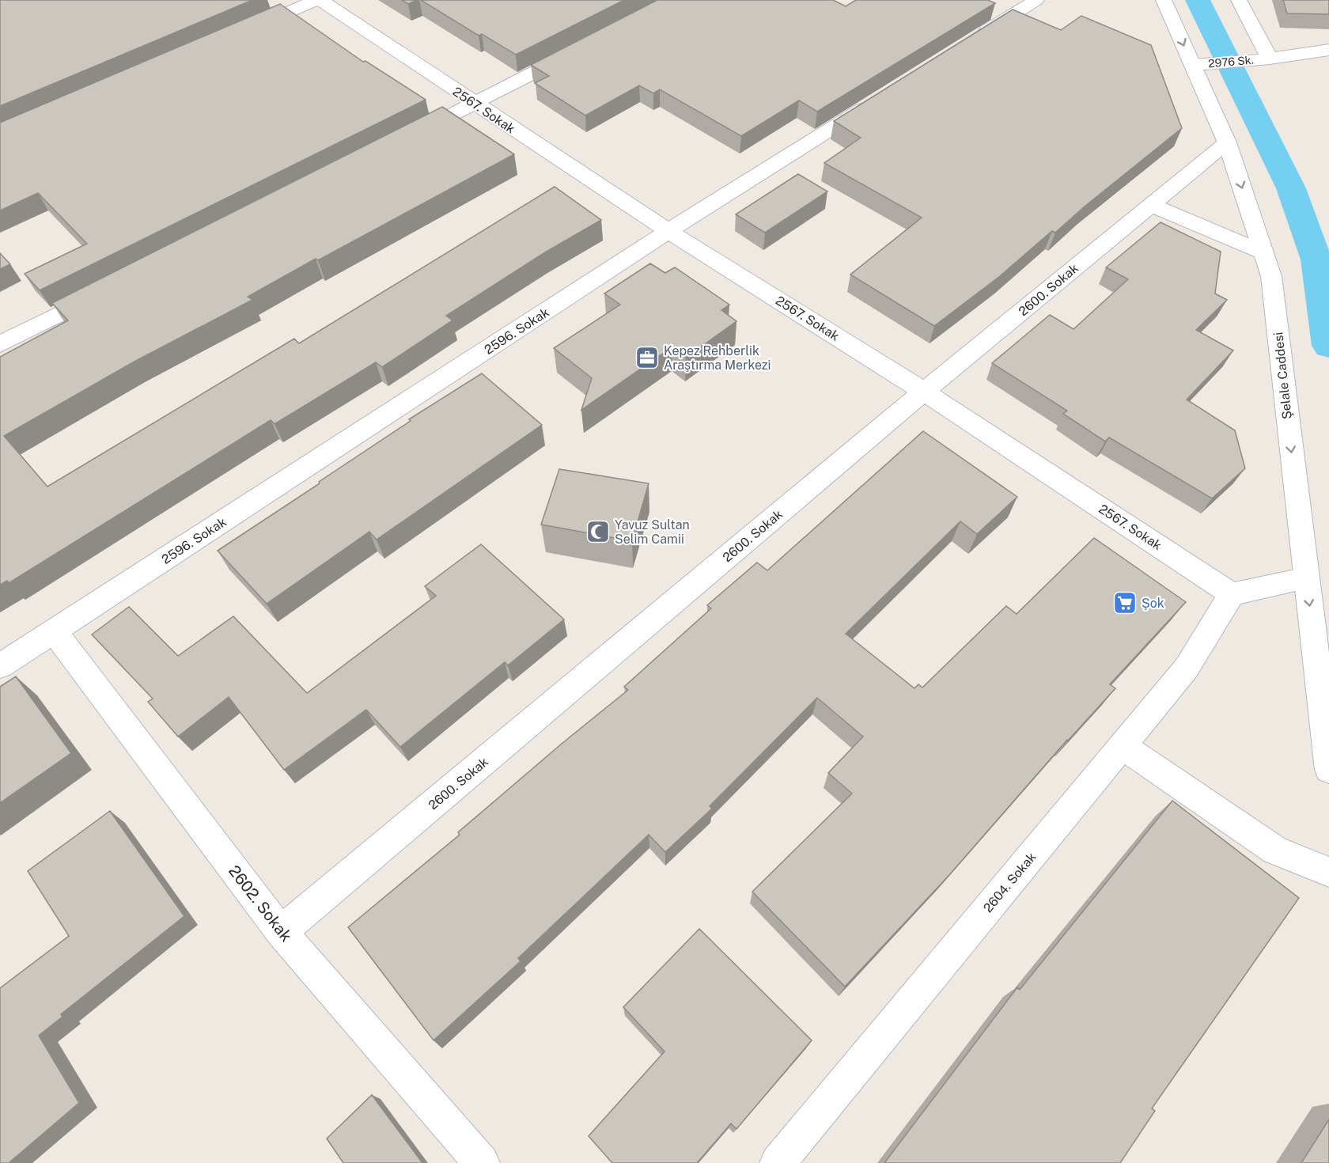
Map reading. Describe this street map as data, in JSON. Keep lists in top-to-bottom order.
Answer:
{
  "streets": {
    "street": [
      "2976 Sk.",
      "2567. Sokak",
      "2600. Sokak",
      "2596. Sokak",
      "Şelale Caddesi",
      "2604. Sokak",
      "2602. Sokak"
    ]
  },
  "crossings": [
    ["2976 Sk.", "Şelale Caddesi"],
    ["2567. Sokak", "2600. Sokak"],
    ["2567. Sokak", "2596. Sokak"],
    ["2567. Sokak", "2604. Sokak"],
    ["2600. Sokak", "Şelale Caddesi"],
    ["2600. Sokak", "2602. Sokak"],
    ["2596. Sokak", "2602. Sokak"]
  ],
  "one_way": ["Şelale Caddesi"],
  "places": {
    "office": ["Kepez Rehberlik Araştırma Merkezi"],
    "mosque": ["Yavuz Sultan Selim Camii"],
    "supermarket": ["Şok"]
  }
}
